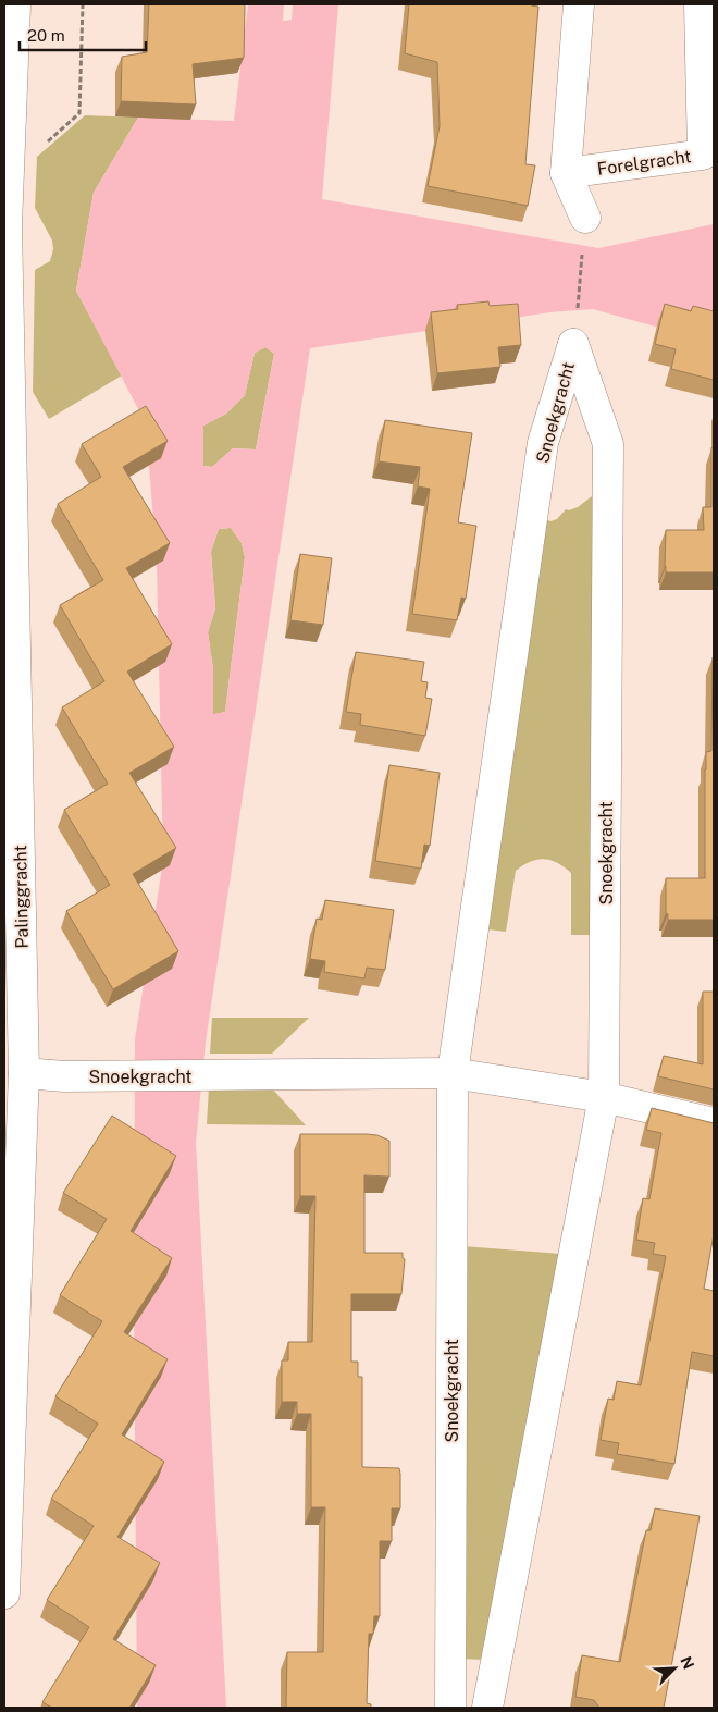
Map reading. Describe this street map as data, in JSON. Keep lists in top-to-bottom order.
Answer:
{
  "streets": {
    "street": ["Forelgracht", "Snoekgracht", "Palinggracht"]
  },
  "crossings": [
    ["Snoekgracht", "Palinggracht"]
  ],
  "scale_bar": "20 m",
  "north": "top right"
}
